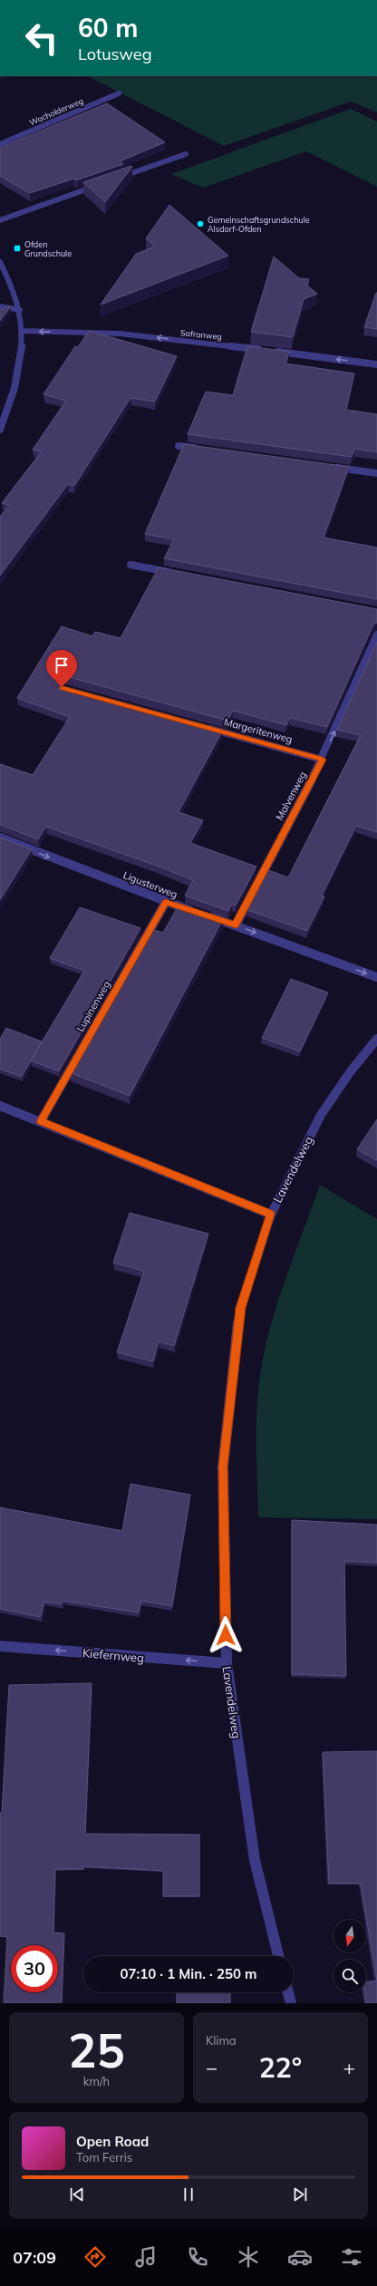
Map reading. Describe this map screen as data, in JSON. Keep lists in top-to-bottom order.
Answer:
{
  "streets": {
    "street": [
      "Wacholderweg",
      "Safranweg",
      "Margeritenweg",
      "Malvenweg",
      "Ligusterweg",
      "Lupinenweg",
      "Lavendelweg",
      "Kiefernweg"
    ]
  },
  "crossings": [
    ["Margeritenweg", "Malvenweg"],
    ["Malvenweg", "Ligusterweg"],
    ["Ligusterweg", "Lupinenweg"],
    ["Lavendelweg", "Kiefernweg"]
  ],
  "one_way": [
    "Safranweg",
    "Malvenweg",
    "Ligusterweg",
    "Kiefernweg"
  ],
  "places": {
    "other": ["Gemeinschaftsgrundschule Alsdorf-Ofden"],
    "transit": ["Ofden Grundschule"]
  },
  "north": "bottom",
  "page": {
    "turn": ["60 m", "Lotusweg"],
    "limit": "30",
    "trip": "07:10 · 1 Min. · 250 m",
    "tile": [
      ["25", "km/h"],
      "Klima"
    ],
    "heat": ["−", "22°", "+"],
    "song": ["Open Road", "Tom Ferris"],
    "tabs": "07:09"
  }
}
